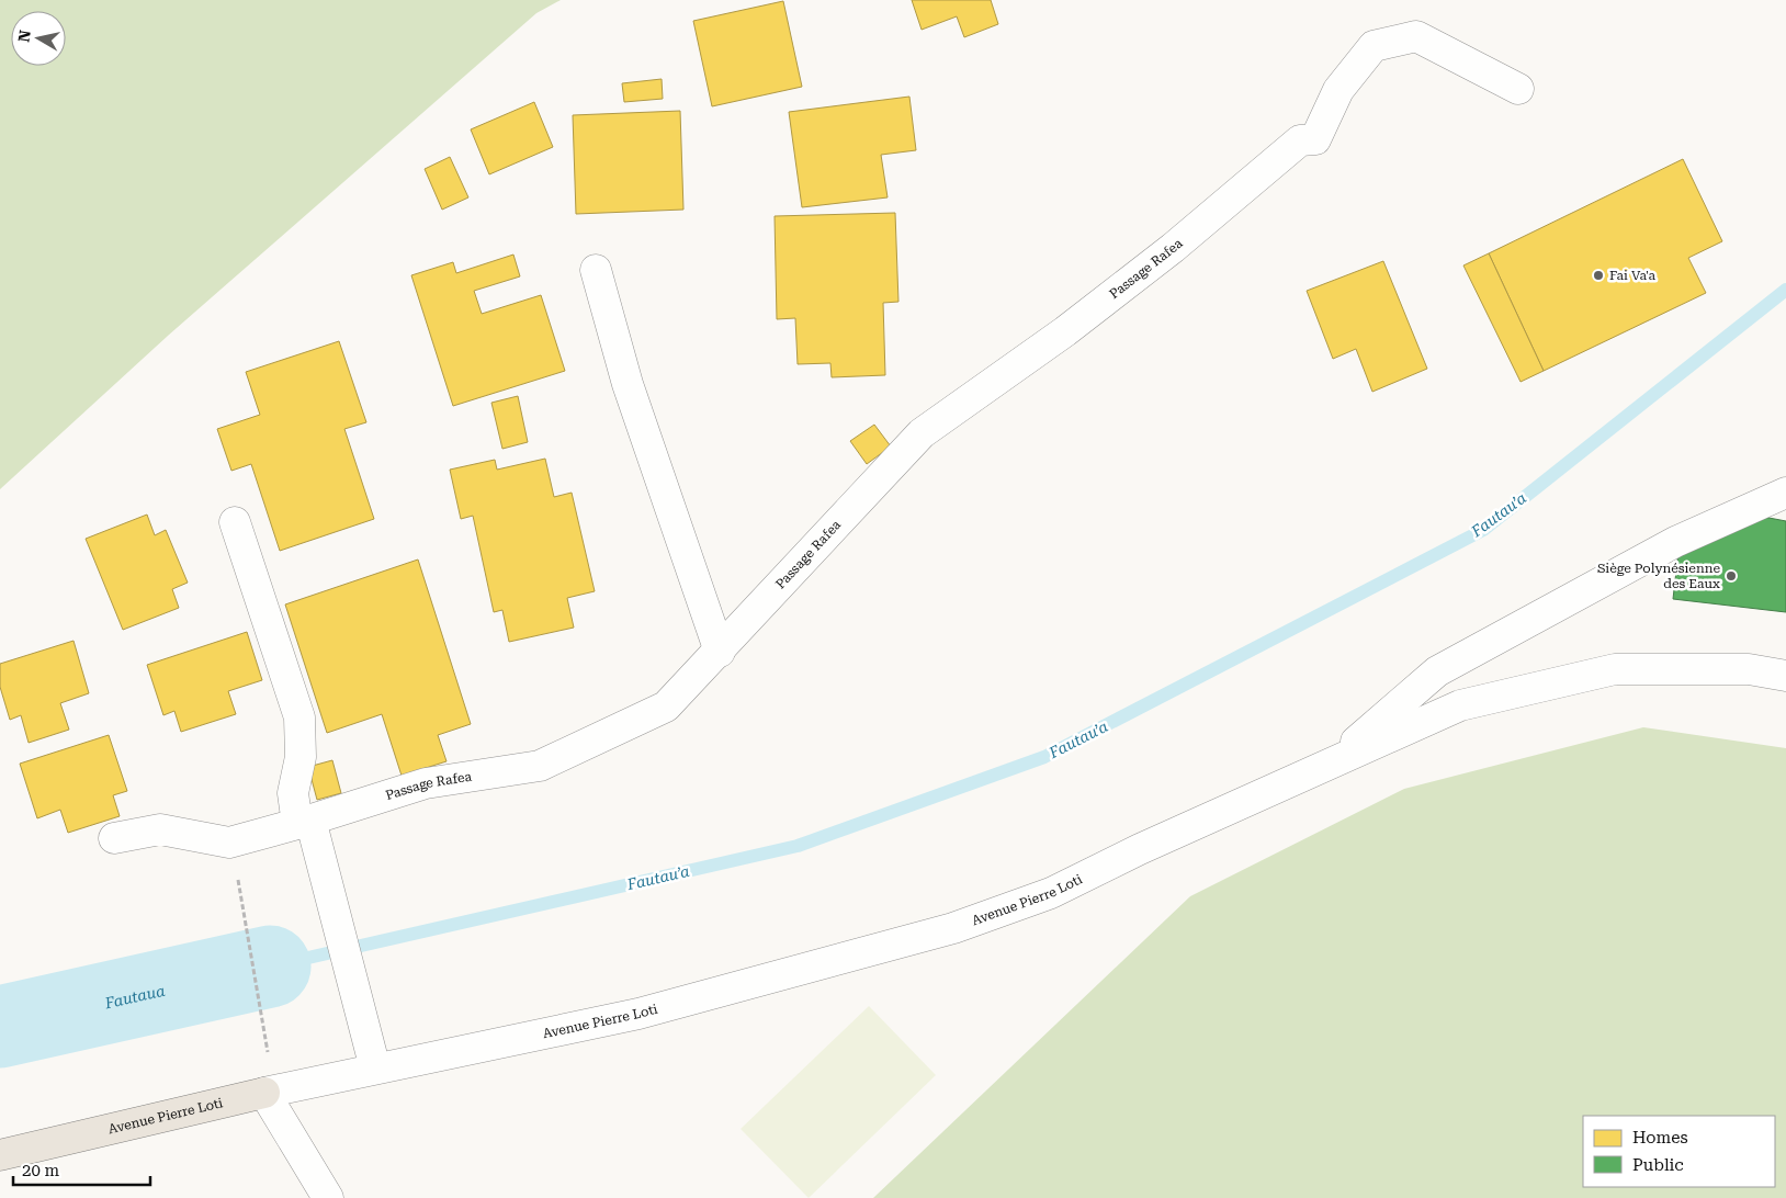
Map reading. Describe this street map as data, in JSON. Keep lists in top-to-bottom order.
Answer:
{
  "streets": {
    "main road": ["Avenue Pierre Loti"],
    "street": ["Passage Rafea"]
  },
  "water": ["Fautau’a", "Fautaua"],
  "places": ["Fai Va'a", "Siège Polynésienne des Eaux"],
  "legend": ["Homes", "Public"],
  "scale_bar": "20 m",
  "north": "left"
}
